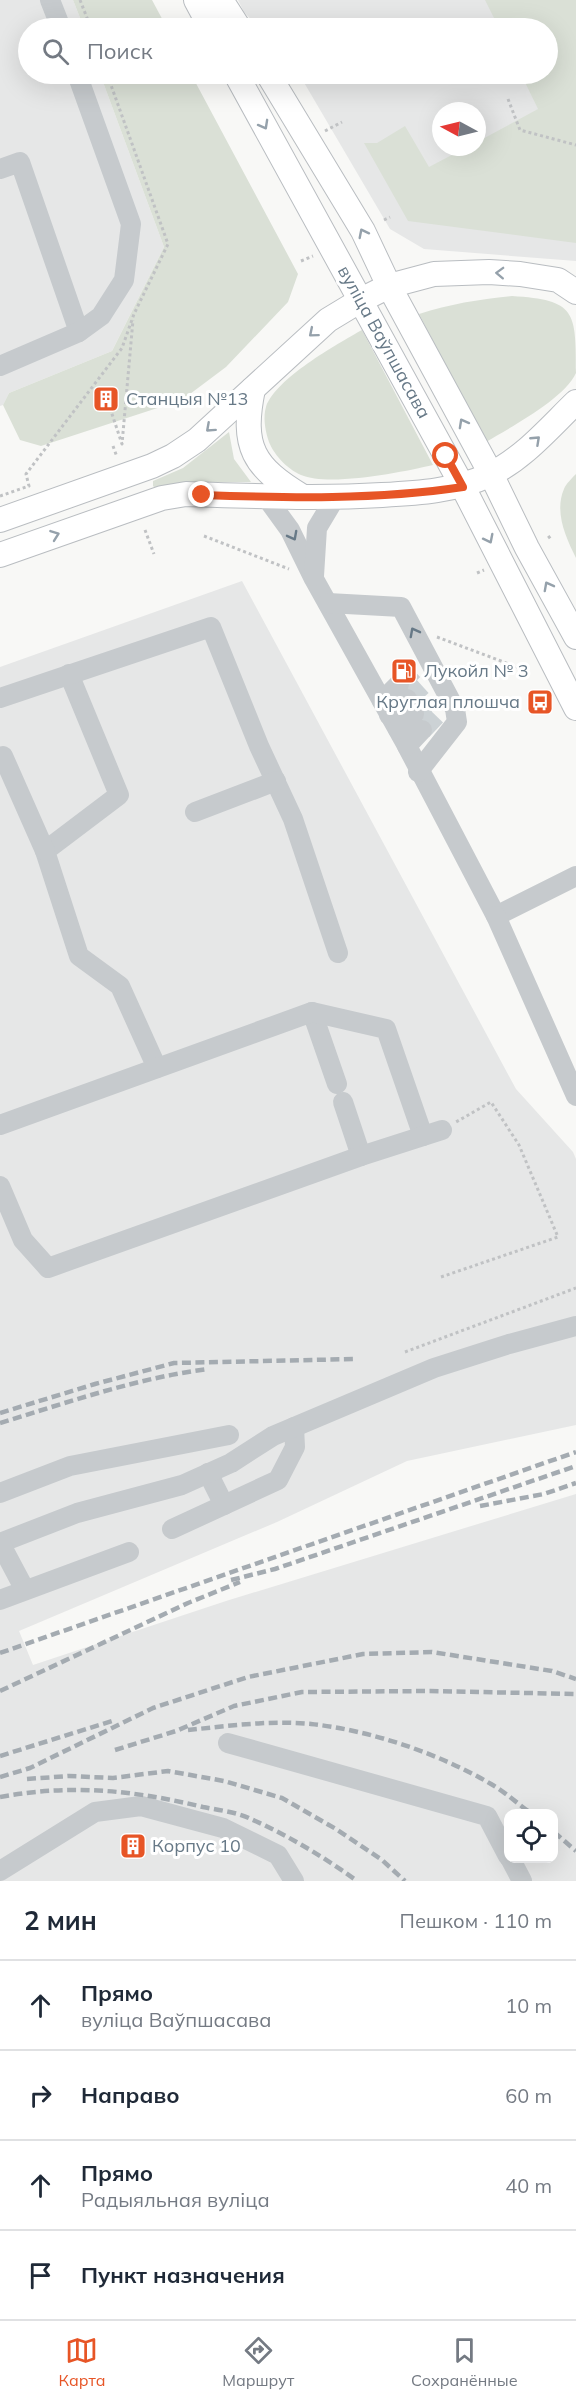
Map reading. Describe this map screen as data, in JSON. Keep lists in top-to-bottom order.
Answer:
{
  "streets": {
    "main road": ["вуліца Ваўпшасава"]
  },
  "places": {
    "building": ["Станцыя №13", "Корпус 10"],
    "fuel station": ["Лукойл № 3"],
    "bus stop": ["Круглая плошча"]
  },
  "north": "left",
  "page": {
    "search": "Поиск",
    "heading": ["2 мин", "Пешком · 110 m"],
    "list": [
      ["Прямо", "вуліца Ваўпшасава", "10 m"],
      ["Направо", "60 m"],
      ["Прямо", "Радыяльная вуліца", "40 m"],
      "Пункт назначения"
    ],
    "nav": ["Карта", "Маршрут", "Сохранённые"]
  }
}
